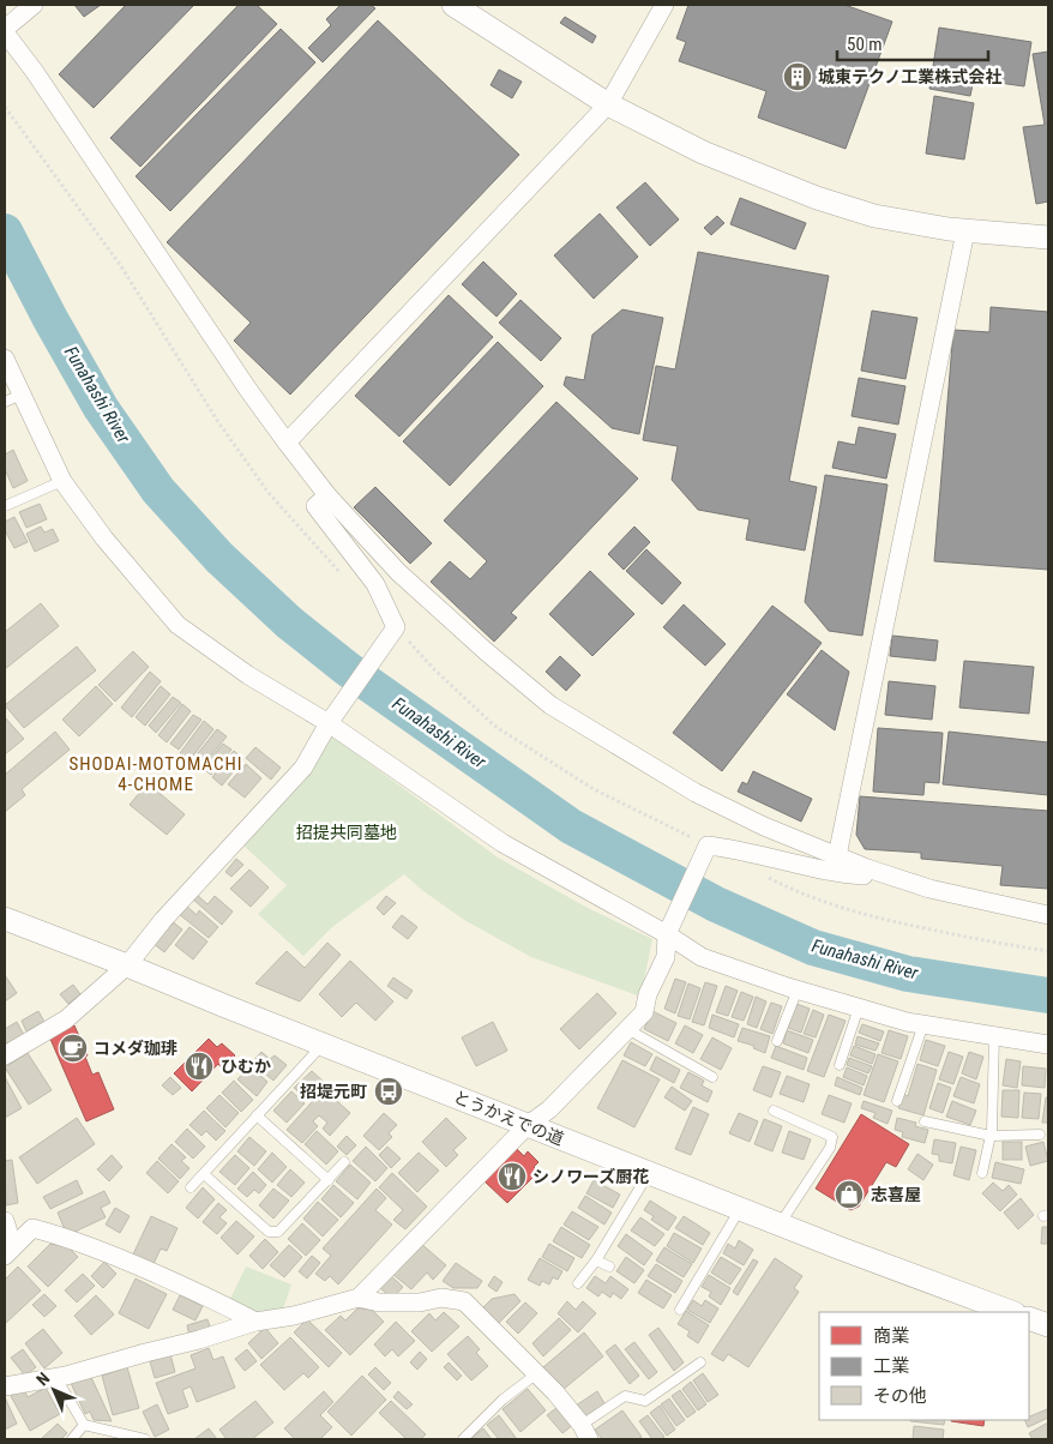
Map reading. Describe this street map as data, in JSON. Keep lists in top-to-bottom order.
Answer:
{
  "streets": {
    "street": ["とうかえでの道"]
  },
  "districts": ["SHODAI-MOTOMACHI 4-CHOME"],
  "water": ["Funahashi River"],
  "parks": ["招提共同墓地"],
  "places": {
    "building": ["城東テクノ工業株式会社"],
    "cafe": ["コメダ珈琲"],
    "restaurant": ["ひむか", "シノワーズ厨花"],
    "bus stop": ["招堤元町"],
    "shop": ["志喜屋"]
  },
  "legend": ["商業", "工業", "その他"],
  "scale_bar": "50 m",
  "north": "top left"
}
